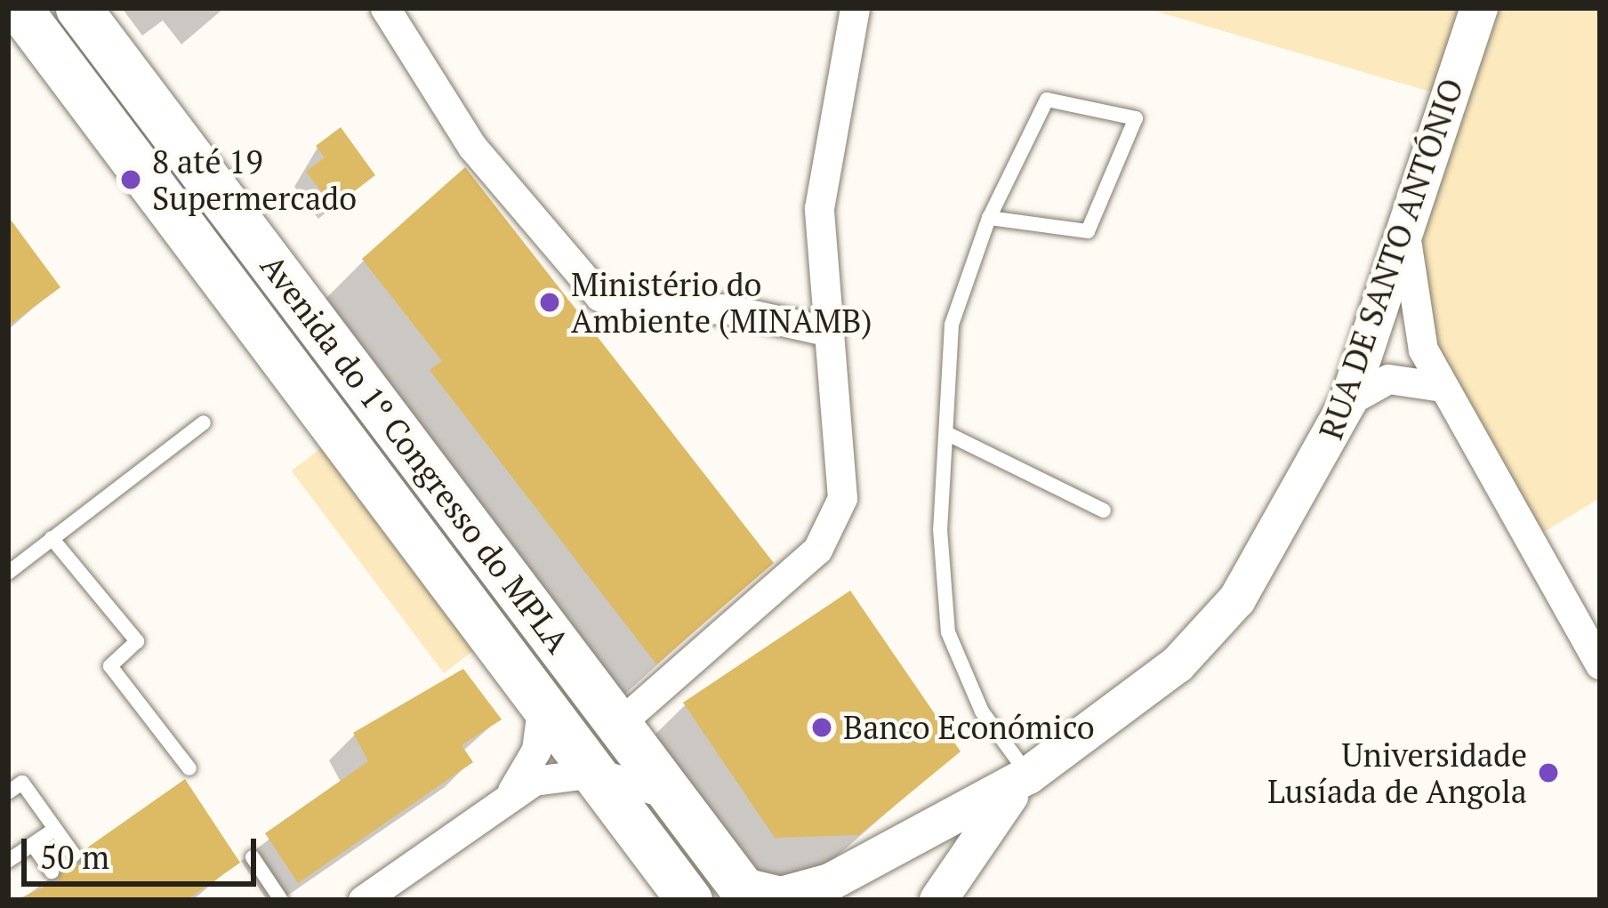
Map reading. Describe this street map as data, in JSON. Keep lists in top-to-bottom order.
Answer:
{
  "streets": {
    "main road": ["Avenida do 1º Congresso do MPLA"],
    "street": ["RUA DE SANTO ANTÓNIO"]
  },
  "crossings": [
    ["RUA DE SANTO ANTÓNIO", "Avenida do 1º Congresso do MPLA"]
  ],
  "places": [
    "8 até 19 Supermercado",
    "Ministério do Ambiente (MINAMB)",
    "Banco Económico",
    "Universidade Lusíada de Angola"
  ],
  "scale_bar": "50 m"
}
